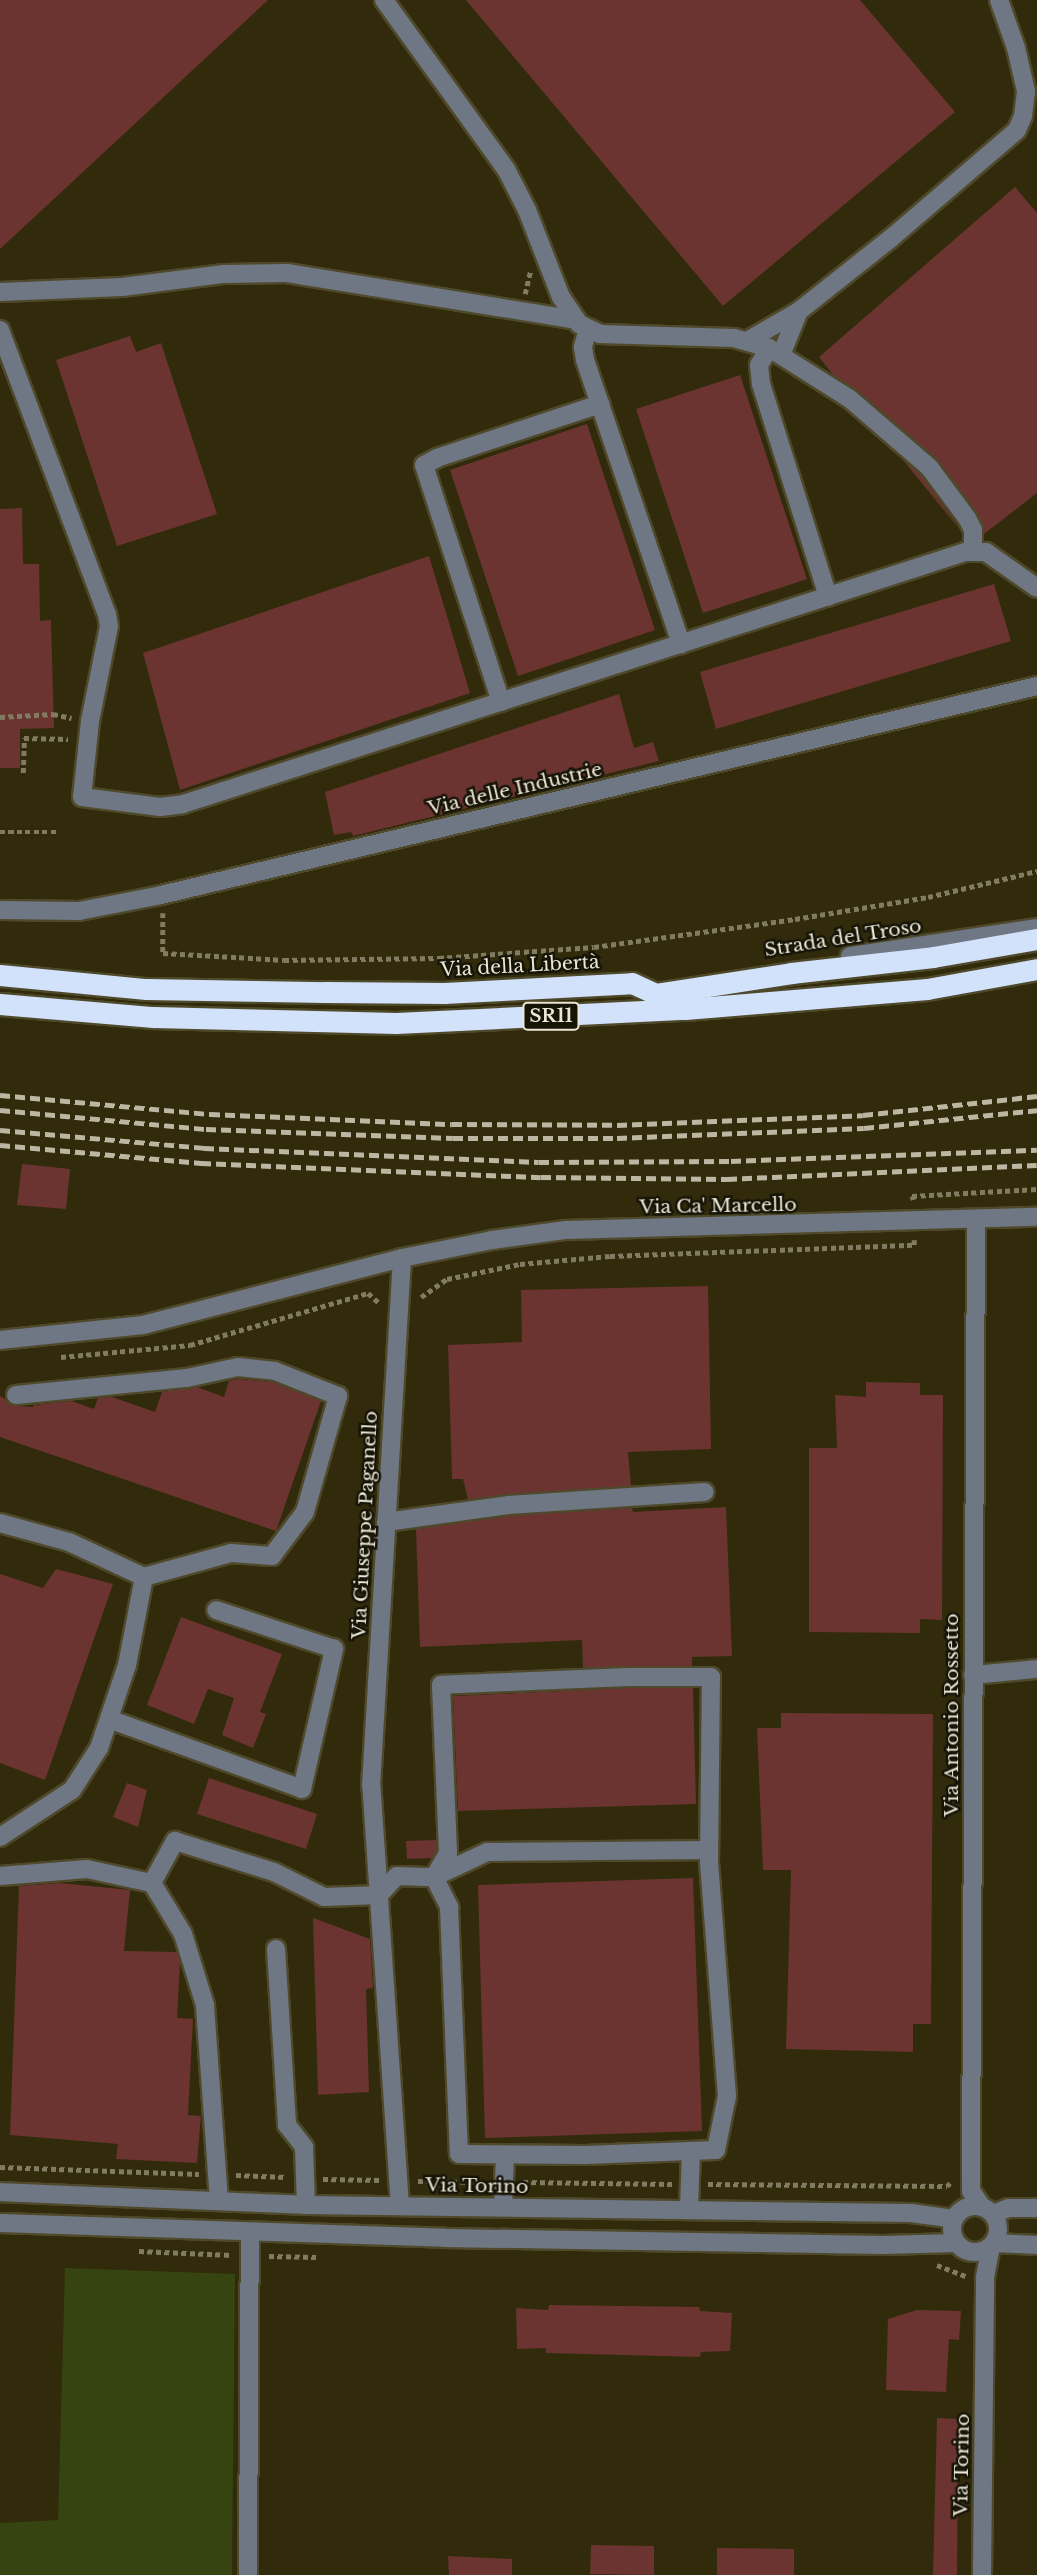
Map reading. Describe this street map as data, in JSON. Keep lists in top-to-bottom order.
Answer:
{
  "streets": {
    "highway": ["Via della Libertà", "SR11"],
    "street": [
      "Via delle Industrie",
      "Strada del Troso",
      "Via Ca' Marcello",
      "Via Giuseppe Paganello",
      "Via Antonio Rossetto",
      "Via Torino"
    ]
  },
  "crossings": [
    ["Strada del Troso", "Via della Libertà"],
    ["Via Ca' Marcello", "Via Giuseppe Paganello"],
    ["Via Ca' Marcello", "Via Antonio Rossetto"],
    ["Via Giuseppe Paganello", "Via Torino"],
    ["Via Antonio Rossetto", "Via Torino"]
  ]
}
